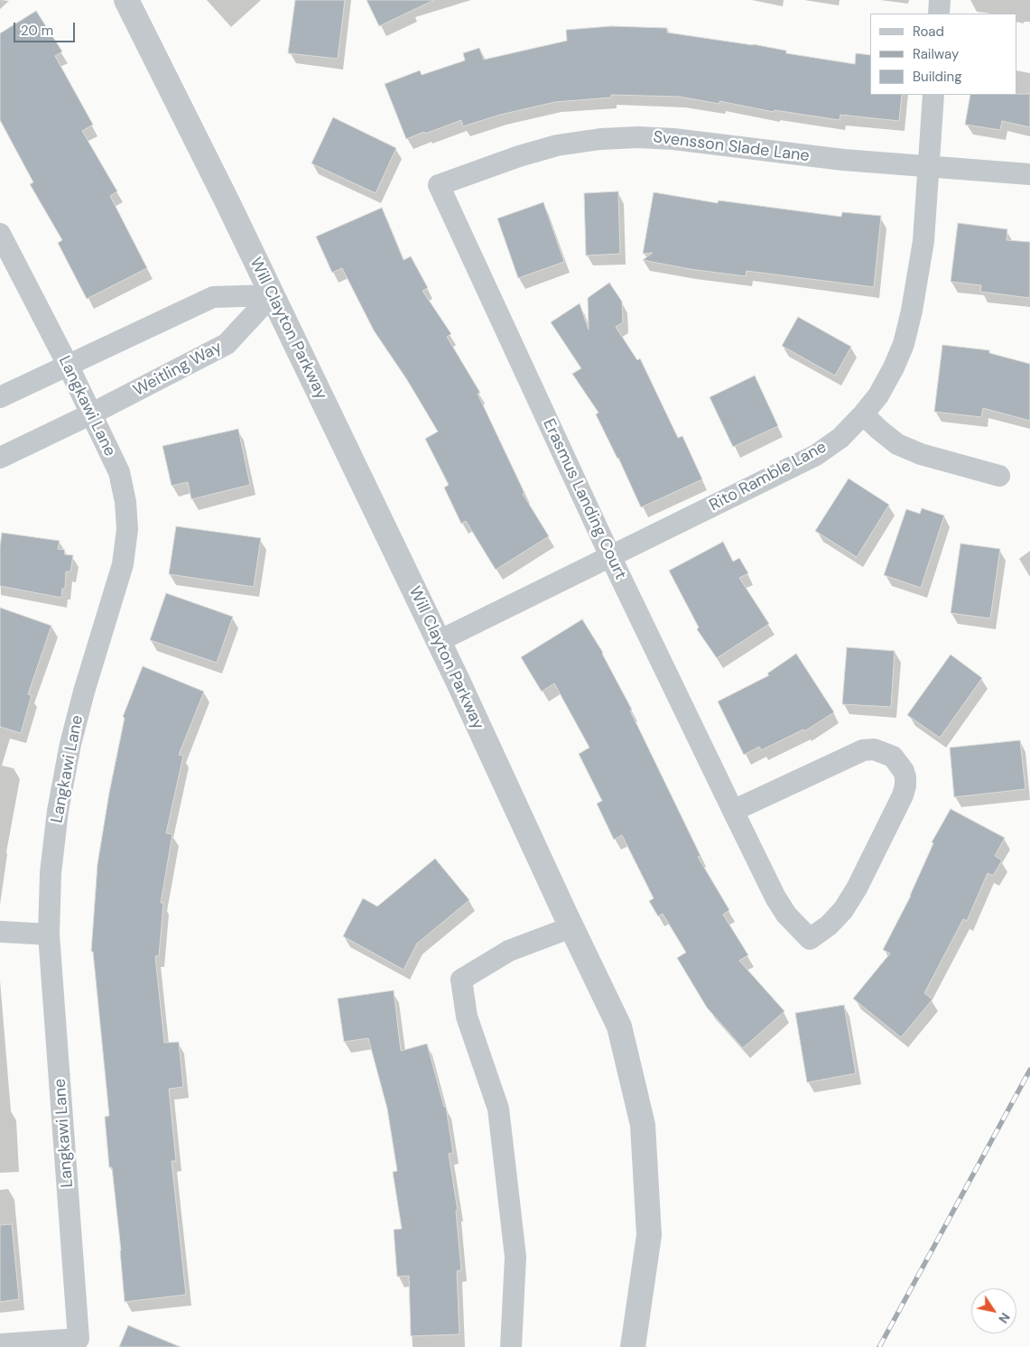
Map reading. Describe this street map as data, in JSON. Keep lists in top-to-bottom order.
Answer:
{
  "streets": {
    "street": [
      "Svensson Slade Lane",
      "Will Clayton Parkway",
      "Weitling Way",
      "Langkawi Lane",
      "Rito Ramble Lane",
      "Erasmus Landing Court"
    ]
  },
  "crossings": [
    ["Svensson Slade Lane", "Rito Ramble Lane"],
    ["Svensson Slade Lane", "Erasmus Landing Court"],
    ["Will Clayton Parkway", "Weitling Way"],
    ["Will Clayton Parkway", "Rito Ramble Lane"],
    ["Weitling Way", "Langkawi Lane"],
    ["Rito Ramble Lane", "Erasmus Landing Court"]
  ],
  "legend": ["Road", "Railway", "Building"],
  "scale_bar": "20 m",
  "north": "bottom right"
}
